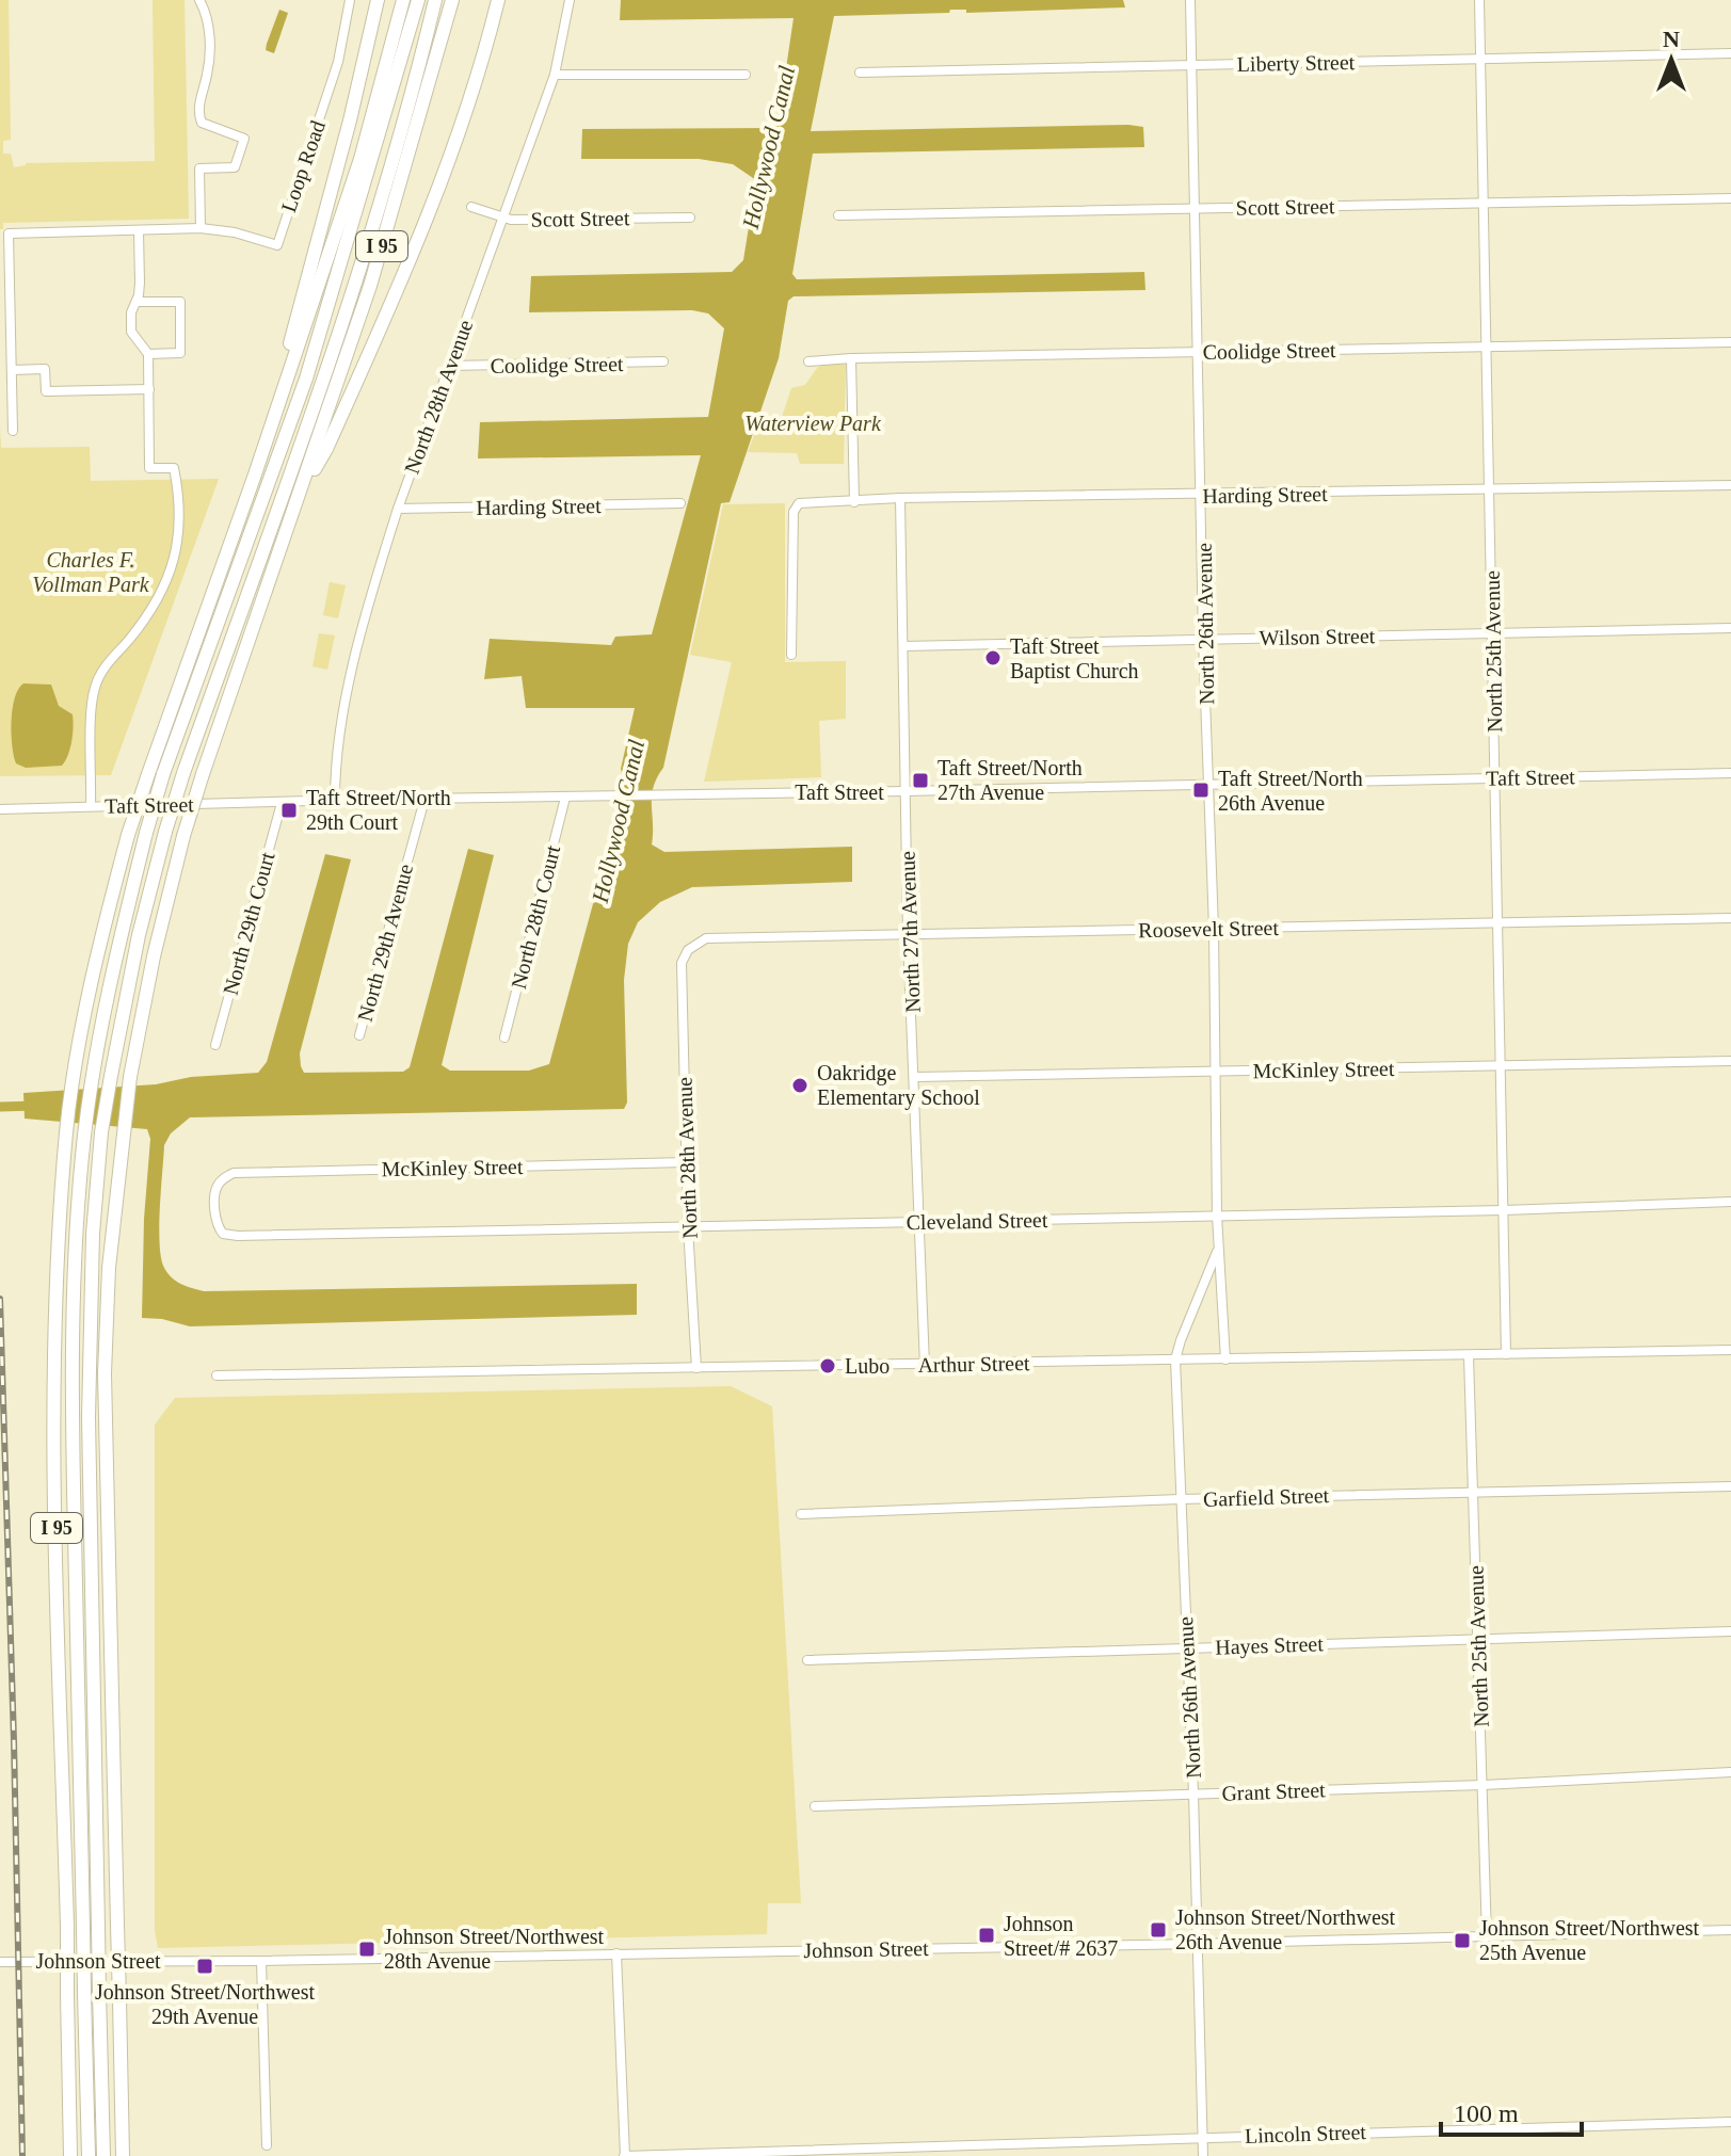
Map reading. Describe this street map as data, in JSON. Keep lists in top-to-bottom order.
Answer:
{
  "streets": {
    "highway": ["I 95"],
    "street": [
      "Liberty Street",
      "Loop Road",
      "Scott Street",
      "Coolidge Street",
      "North 28th Avenue",
      "Harding Street",
      "North 26th Avenue",
      "Wilson Street",
      "North 25th Avenue",
      "Taft Street",
      "North 28th Court",
      "North 29th Court",
      "Roosevelt Street",
      "North 27th Avenue",
      "North 29th Avenue",
      "McKinley Street",
      "Cleveland Street",
      "Arthur Street",
      "Garfield Street",
      "Hayes Street",
      "Grant Street",
      "Johnson Street",
      "Lincoln Street"
    ]
  },
  "crossings": [
    ["Liberty Street", "North 26th Avenue"],
    ["Liberty Street", "North 25th Avenue"],
    ["Scott Street", "North 28th Avenue"],
    ["Scott Street", "North 26th Avenue"],
    ["Scott Street", "North 25th Avenue"],
    ["Coolidge Street", "North 28th Avenue"],
    ["Coolidge Street", "North 26th Avenue"],
    ["Coolidge Street", "North 25th Avenue"],
    ["North 28th Avenue", "Harding Street"],
    ["North 28th Avenue", "Taft Street"],
    ["North 28th Avenue", "Roosevelt Street"],
    ["North 28th Avenue", "McKinley Street"],
    ["North 28th Avenue", "Cleveland Street"],
    ["North 28th Avenue", "Arthur Street"],
    ["Harding Street", "North 26th Avenue"],
    ["Harding Street", "North 25th Avenue"],
    ["Harding Street", "North 27th Avenue"],
    ["North 26th Avenue", "Wilson Street"],
    ["North 26th Avenue", "Taft Street"],
    ["North 26th Avenue", "Roosevelt Street"],
    ["North 26th Avenue", "McKinley Street"],
    ["North 26th Avenue", "Cleveland Street"],
    ["North 26th Avenue", "Arthur Street"],
    ["North 26th Avenue", "Garfield Street"],
    ["North 26th Avenue", "Hayes Street"],
    ["North 26th Avenue", "Grant Street"],
    ["North 26th Avenue", "Johnson Street"],
    ["North 26th Avenue", "Lincoln Street"],
    ["Wilson Street", "North 25th Avenue"],
    ["Wilson Street", "North 27th Avenue"],
    ["North 25th Avenue", "Taft Street"],
    ["North 25th Avenue", "Roosevelt Street"],
    ["North 25th Avenue", "McKinley Street"],
    ["North 25th Avenue", "Cleveland Street"],
    ["North 25th Avenue", "Arthur Street"],
    ["North 25th Avenue", "Garfield Street"],
    ["North 25th Avenue", "Hayes Street"],
    ["North 25th Avenue", "Grant Street"],
    ["North 25th Avenue", "Johnson Street"],
    ["Taft Street", "North 28th Court"],
    ["Taft Street", "North 29th Court"],
    ["Taft Street", "North 27th Avenue"],
    ["Taft Street", "North 29th Avenue"],
    ["Roosevelt Street", "North 27th Avenue"],
    ["North 27th Avenue", "McKinley Street"],
    ["North 27th Avenue", "Cleveland Street"],
    ["North 27th Avenue", "Arthur Street"],
    ["McKinley Street", "Cleveland Street"]
  ],
  "water": ["Hollywood Canal"],
  "parks": ["Waterview Park", "Charles F. Vollman Park"],
  "places": {
    "other": ["Taft Street Baptist Church", "Oakridge Elementary School", "Lubo"],
    "transit": [
      "Taft Street/North 27th Avenue",
      "Taft Street/North 26th Avenue",
      "Taft Street/North 29th Court",
      "Johnson Street/Northwest 26th Avenue",
      "Johnson Street/# 2637",
      "Johnson Street/Northwest 25th Avenue",
      "Johnson Street/Northwest 28th Avenue",
      "Johnson Street/Northwest 29th Avenue"
    ]
  },
  "scale_bar": "100 m",
  "north": "top"
}
